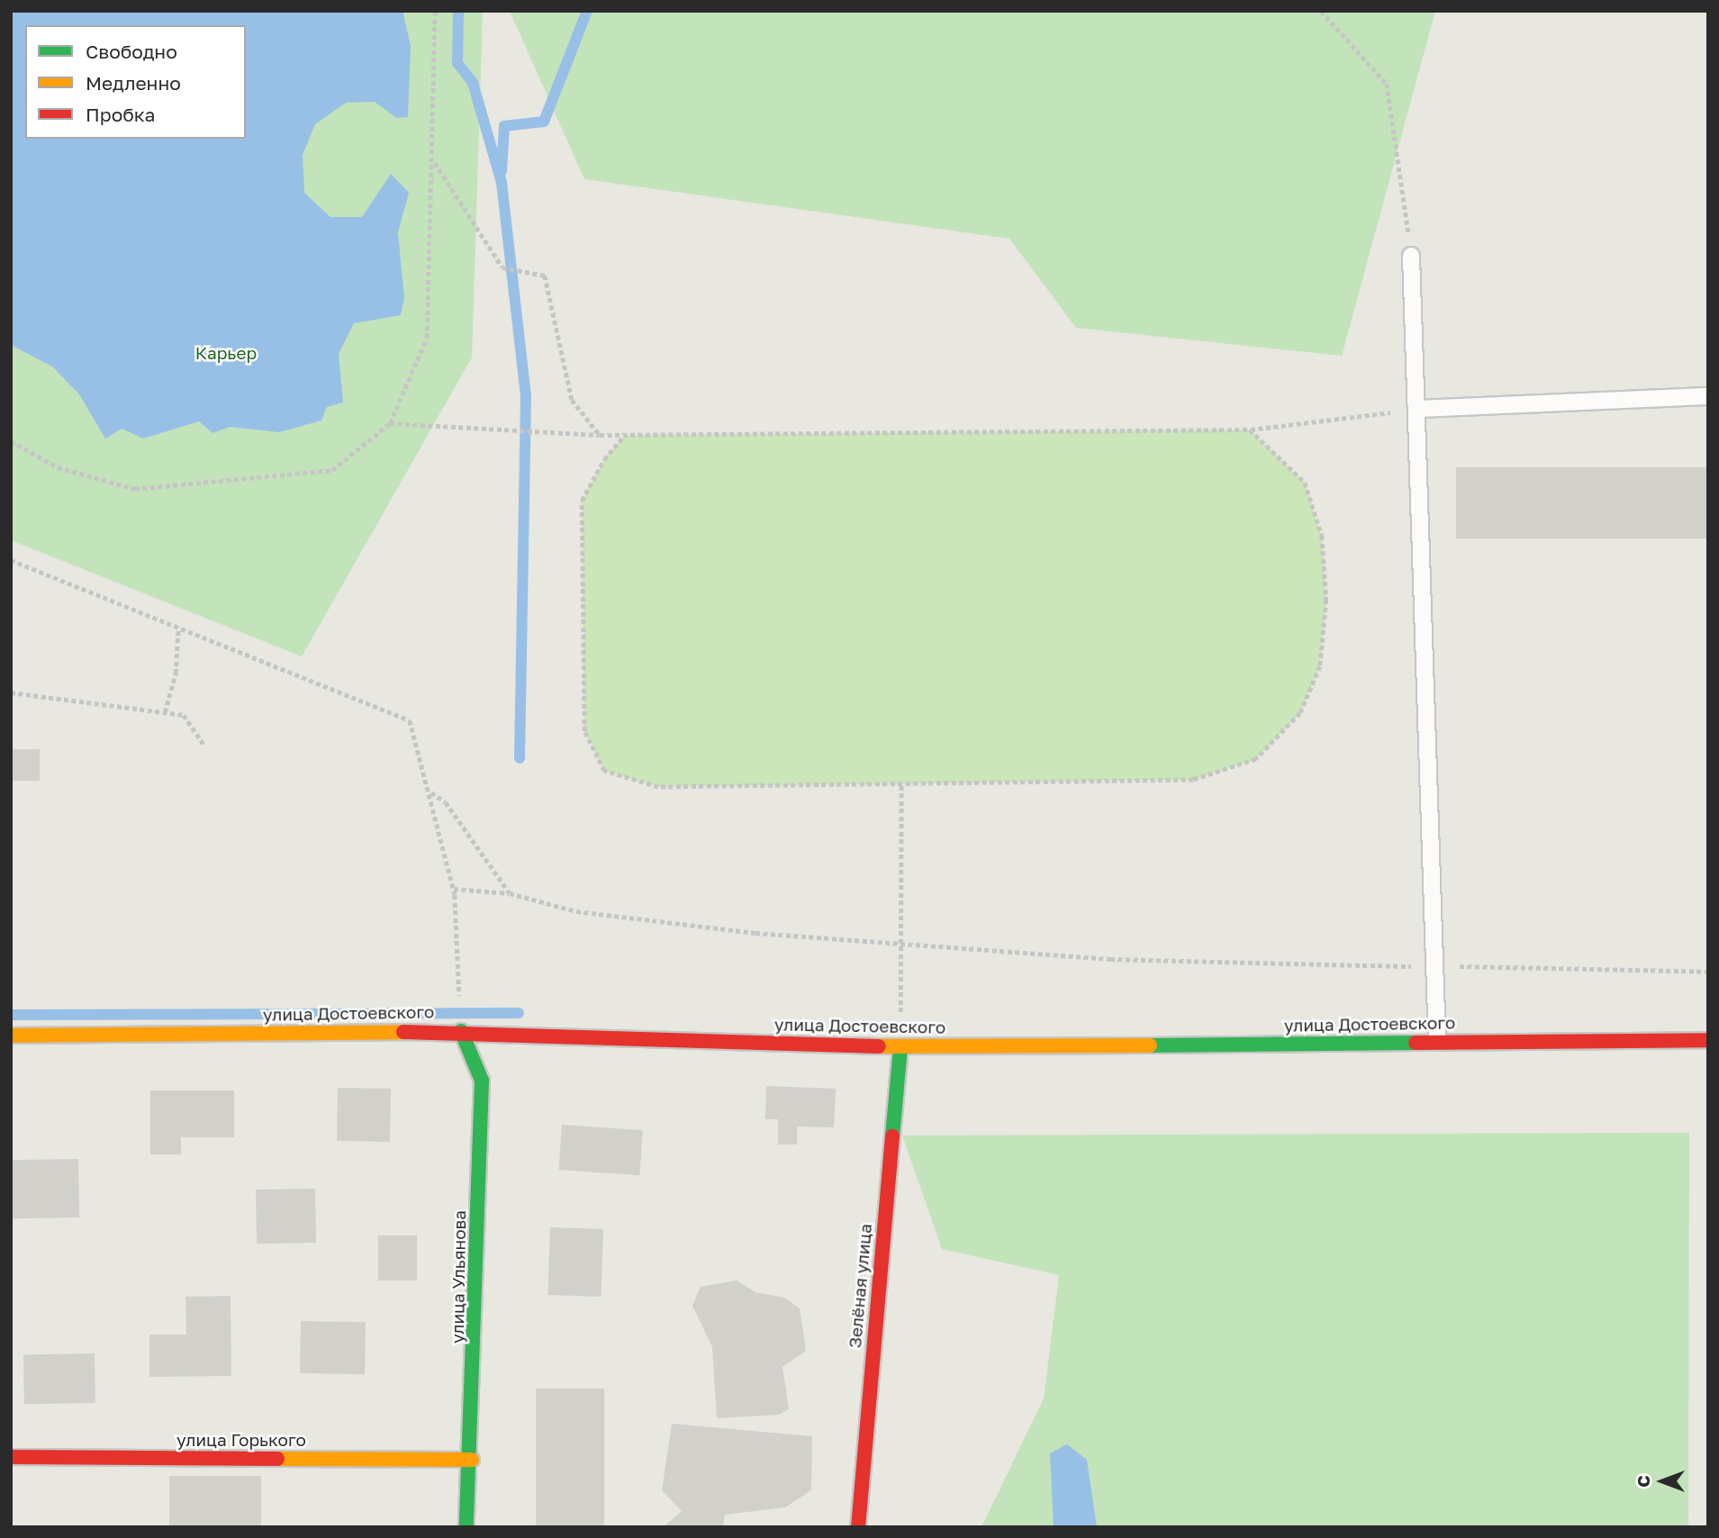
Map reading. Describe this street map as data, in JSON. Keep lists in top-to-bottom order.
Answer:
{
  "streets": {
    "street": [
      "улица Достоевского",
      "улица Ульянова",
      "Зелёная улица",
      "улица Горького"
    ]
  },
  "crossings": [
    ["улица Достоевского", "улица Ульянова"],
    ["улица Достоевского", "Зелёная улица"],
    ["улица Ульянова", "улица Горького"]
  ],
  "parks": ["Карьер"],
  "legend": ["Свободно", "Медленно", "Пробка"],
  "north": "left"
}
